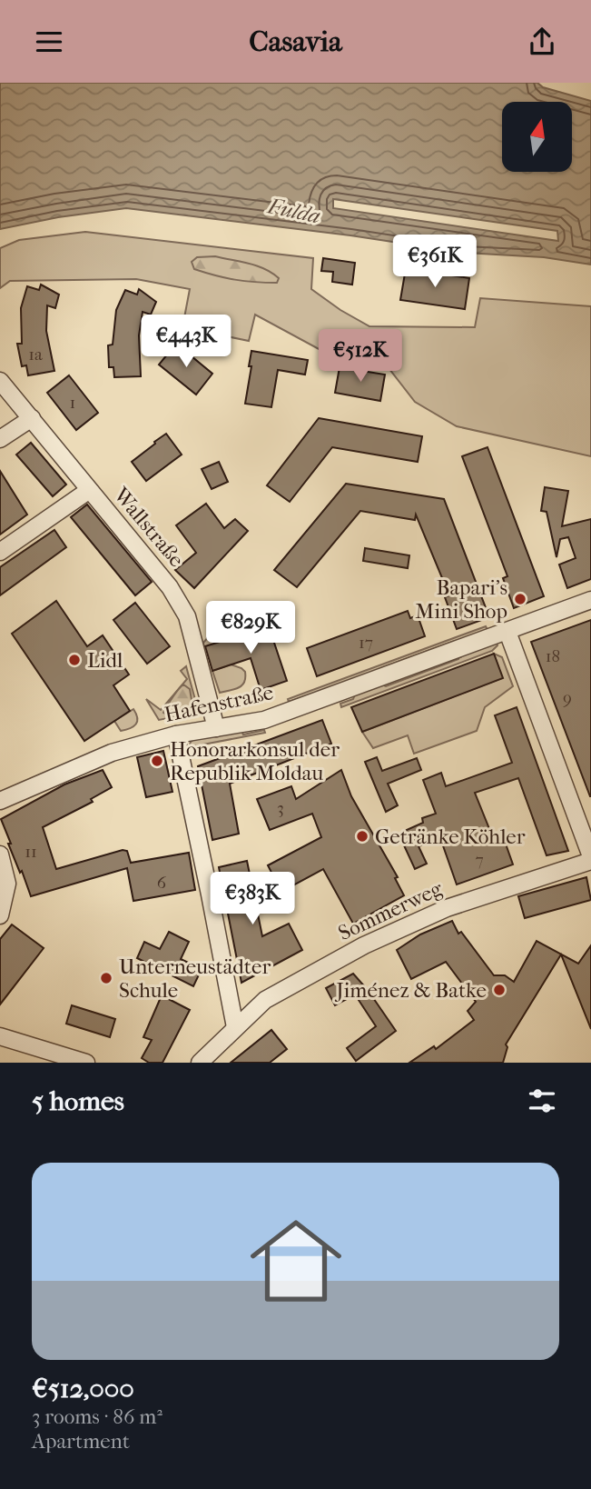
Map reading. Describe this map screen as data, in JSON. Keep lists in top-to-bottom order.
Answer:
{
  "streets": {
    "street": ["Wallstraße", "Hafenstraße", "Sommerweg"]
  },
  "crossings": [
    ["Wallstraße", "Hafenstraße"]
  ],
  "water": ["Fulda"],
  "places": [
    "Bapari's Mini Shop",
    "Lidl",
    "Honorarkonsul der Republik Moldau",
    "Getränke Köhler",
    "Unterneustädter Schule",
    "Jiménez & Batke"
  ],
  "house_numbers": [
    "1a",
    "1",
    "17",
    "18",
    "9",
    "3",
    "11",
    "7",
    "6"
  ],
  "north": "top",
  "page": {
    "header": "Casavia",
    "price": [
      "€361K",
      "€443K",
      "€512K",
      "€829K",
      "€383K"
    ],
    "heading": "5 homes",
    "list": [
      {
        "name": "€512,000",
        "note": "3 rooms · 86 m² · Apartment"
      }
    ]
  }
}
